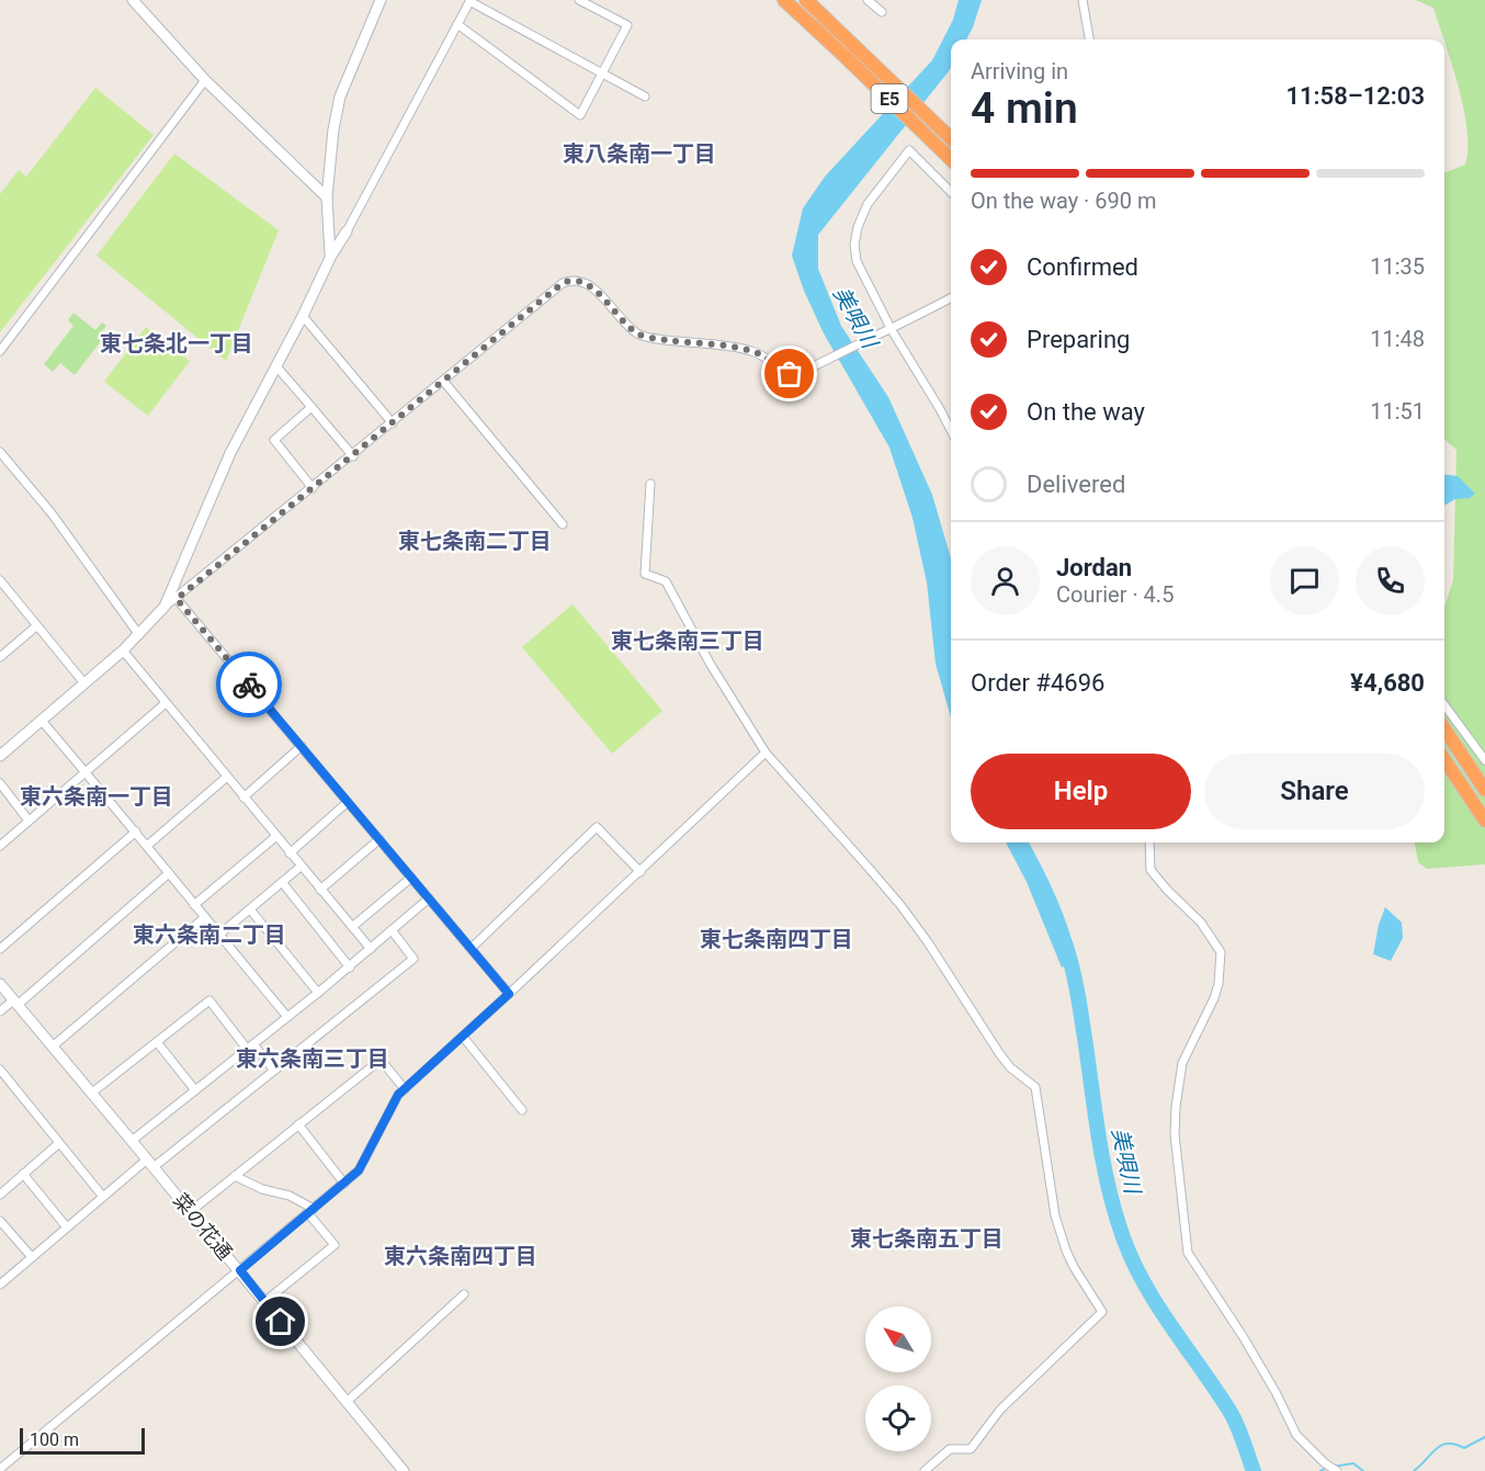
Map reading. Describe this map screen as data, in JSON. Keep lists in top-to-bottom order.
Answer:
{
  "streets": {
    "highway": ["E5"],
    "street": ["菜の花通"]
  },
  "districts": [
    "東八条南一丁目",
    "東七条北一丁目",
    "東七条南二丁目",
    "東七条南三丁目",
    "東六条南一丁目",
    "東六条南二丁目",
    "東七条南四丁目",
    "東六条南三丁目",
    "東七条南五丁目",
    "東六条南四丁目"
  ],
  "water": ["美唄川"],
  "scale_bar": "100 m",
  "north": "top left",
  "page": {
    "heading": ["4 min", "Arriving in", "11:58–12:03"],
    "panel": [
      "Jordan",
      "Courier · 4.5",
      "Order #4696",
      "¥4,680"
    ],
    "bar": "On the way · 690 m",
    "list": [
      ["Confirmed", "11:35"],
      ["Preparing", "11:48"],
      ["On the way", "11:51"],
      "Delivered"
    ],
    "buttons": ["Help", "Share"],
    "scale": "100 m"
  }
}
